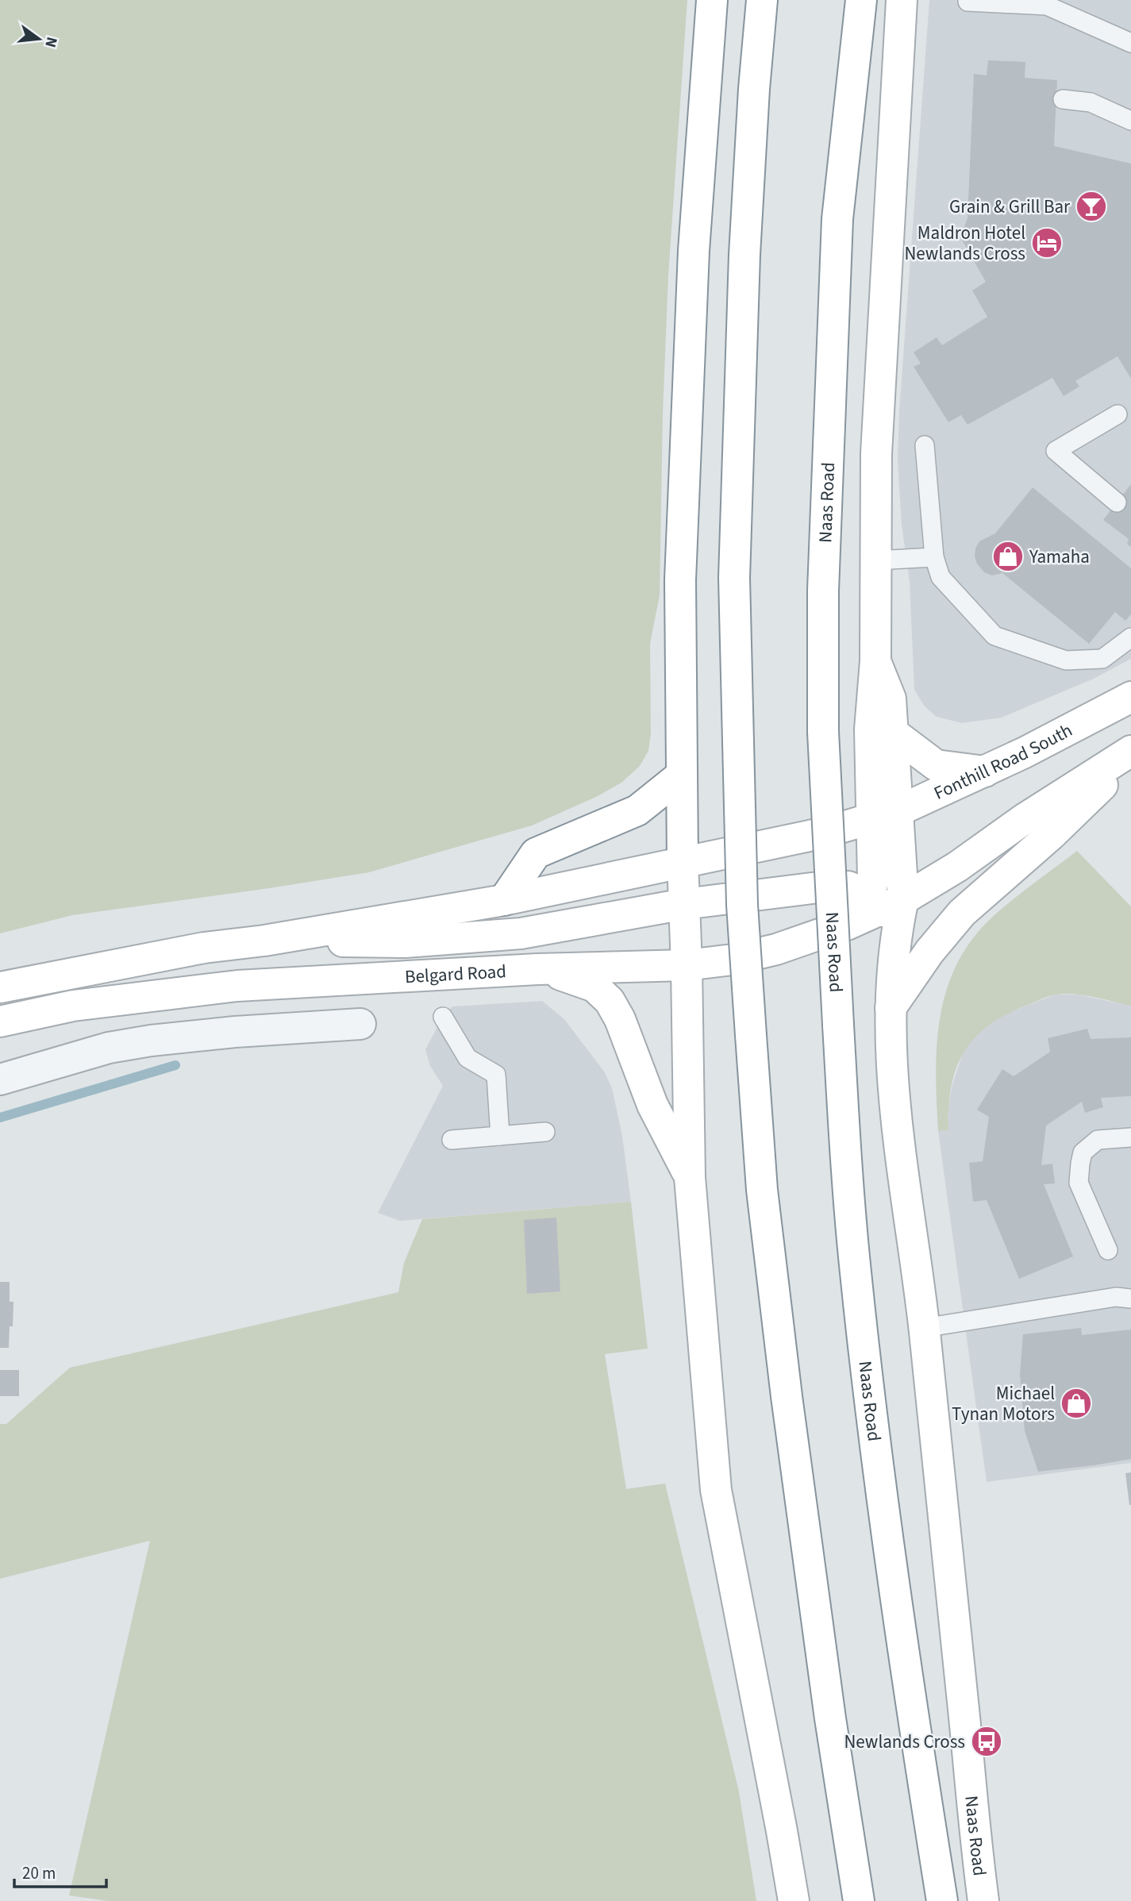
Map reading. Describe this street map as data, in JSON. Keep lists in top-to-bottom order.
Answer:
{
  "streets": {
    "main road": ["Naas Road", "Fonthill Road South", "Belgard Road"]
  },
  "crossings": [
    ["Naas Road", "Fonthill Road South"],
    ["Naas Road", "Belgard Road"]
  ],
  "places": {
    "bar": ["Grain & Grill Bar"],
    "hotel": ["Maldron Hotel Newlands Cross"],
    "shop": ["Yamaha", "Michael Tynan Motors"],
    "bus stop": ["Newlands Cross"]
  },
  "scale_bar": "20 m",
  "north": "right"
}
